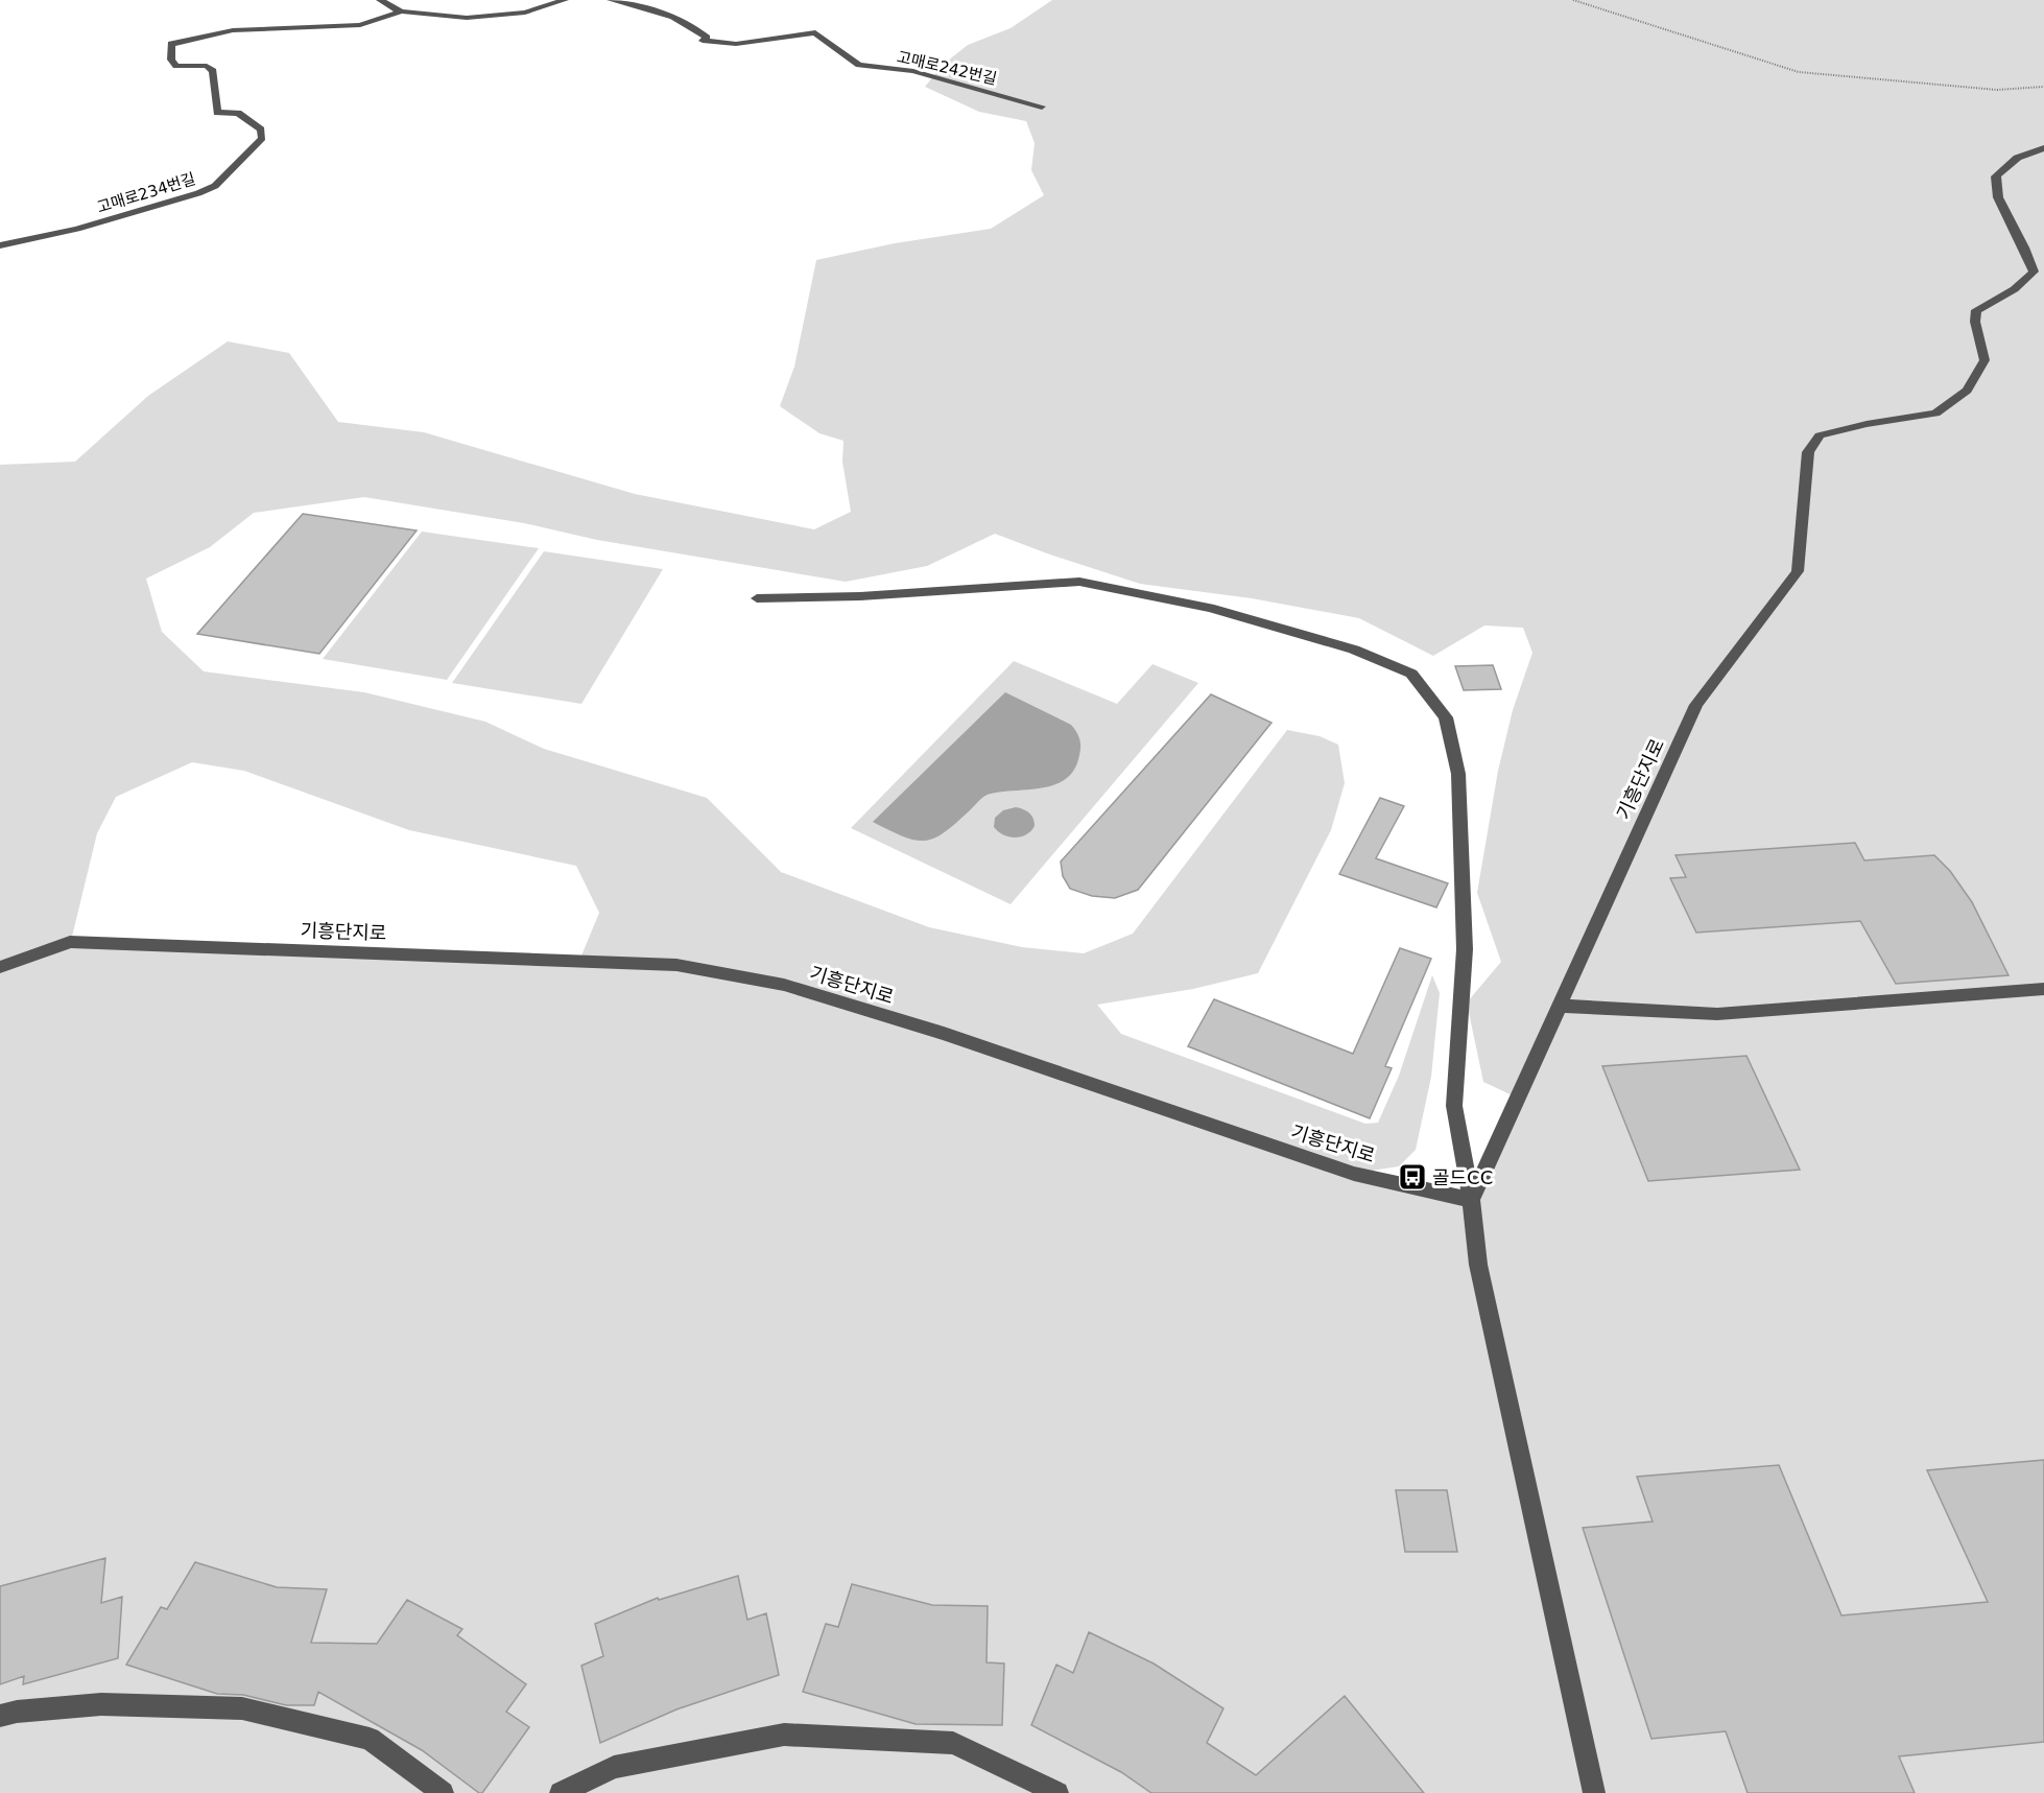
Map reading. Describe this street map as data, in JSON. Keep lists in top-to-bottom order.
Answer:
{
  "streets": {
    "street": ["고매로242번길", "고매로234번길", "기흥단지로"]
  },
  "places": {
    "bus stop": ["골드CC"]
  }
}
